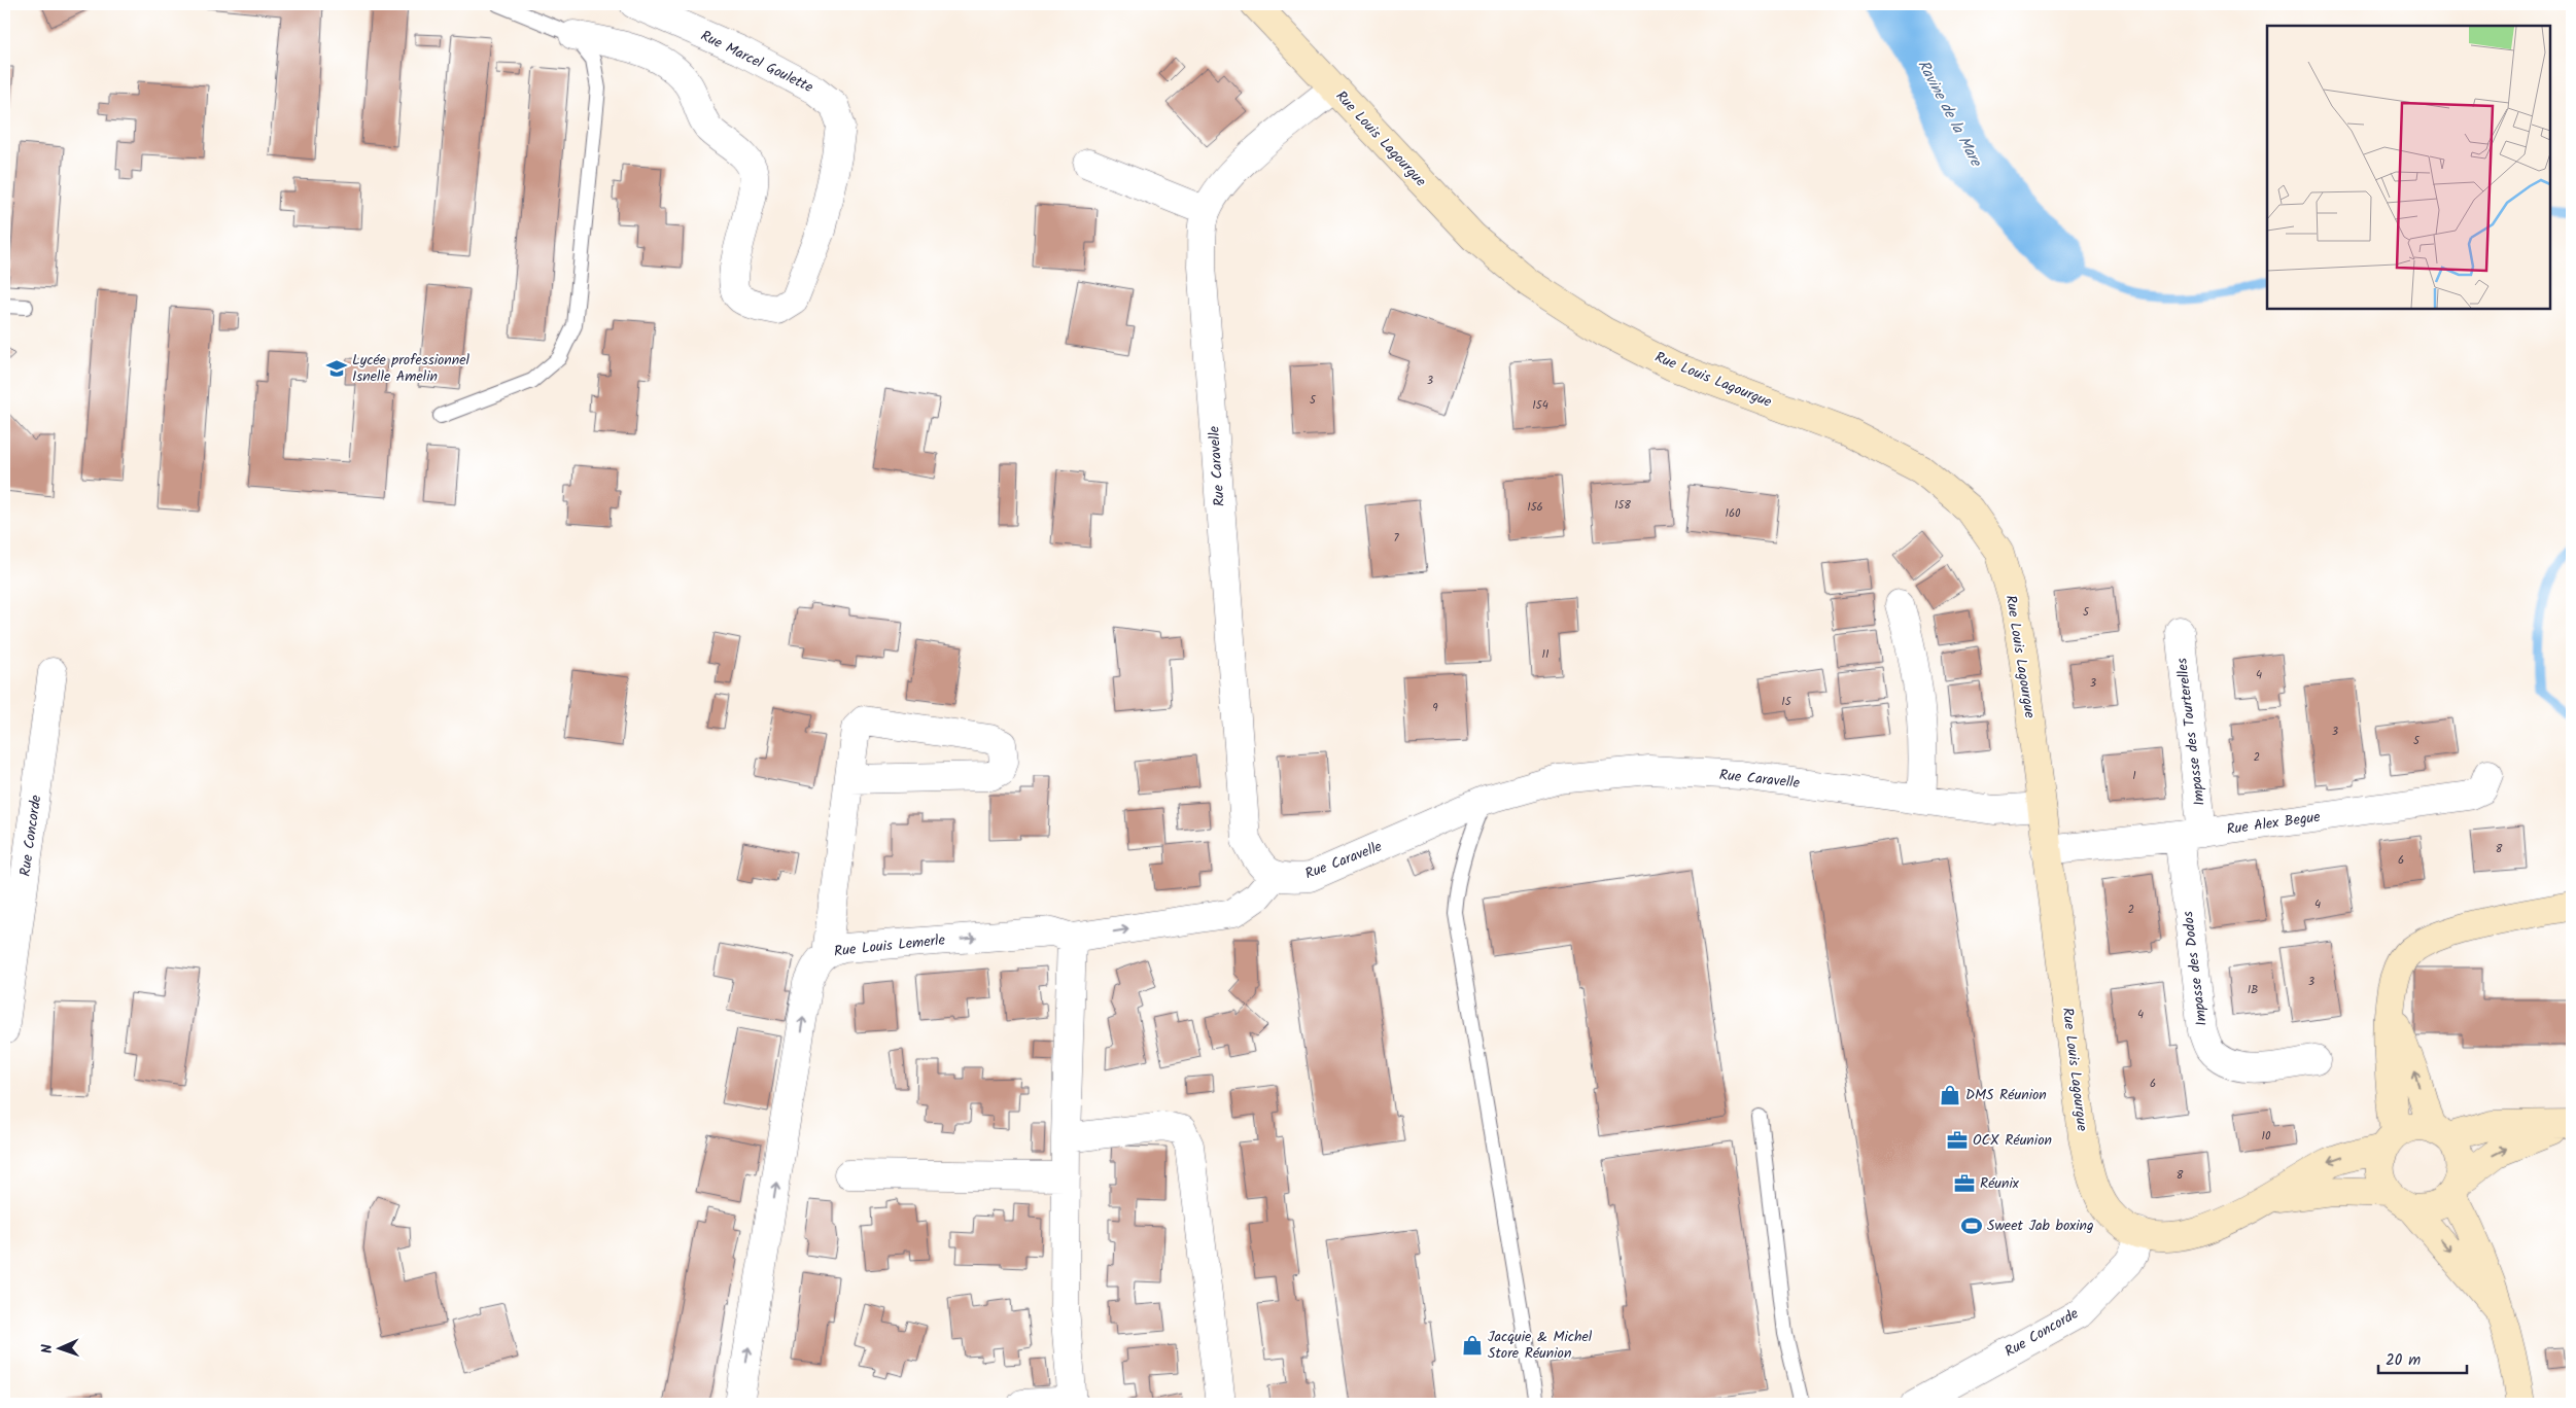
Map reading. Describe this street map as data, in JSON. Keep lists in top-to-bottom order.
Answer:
{
  "streets": {
    "main road": ["Rue Louis Lagourgue"],
    "street": [
      "Rue Marcel Goulette",
      "Rue Caravelle",
      "Impasse des Tourterelles",
      "Rue Alex Begue",
      "Rue Concorde",
      "Rue Louis Lemerle",
      "Impasse des Dodos"
    ]
  },
  "crossings": [
    ["Rue Louis Lagourgue", "Rue Caravelle"],
    ["Rue Louis Lagourgue", "Rue Alex Begue"],
    ["Rue Louis Lagourgue", "Rue Concorde"],
    ["Rue Caravelle", "Rue Louis Lemerle"],
    ["Impasse des Tourterelles", "Rue Alex Begue"],
    ["Impasse des Tourterelles", "Impasse des Dodos"],
    ["Rue Alex Begue", "Impasse des Dodos"]
  ],
  "one_way": ["Rue Louis Lemerle"],
  "water": ["Ravine de la Mare"],
  "places": {
    "school or university": ["Lycée professionnel Isnelle Amelin"],
    "shop": ["DMS Réunion", "Jacquie & Michel Store Réunion"],
    "office": ["OCX Réunion", "Réunix"],
    "sports": ["Sweet Jab boxing"]
  },
  "house_numbers": [
    "3",
    "5",
    "154",
    "158",
    "156",
    "160",
    "7",
    "5",
    "11",
    "4",
    "3",
    "15",
    "9",
    "3",
    "5",
    "2",
    "1",
    "8",
    "6",
    "4",
    "2",
    "3",
    "1B",
    "4",
    "6",
    "10",
    "8"
  ],
  "scale_bar": "20 m",
  "north": "left"
}
